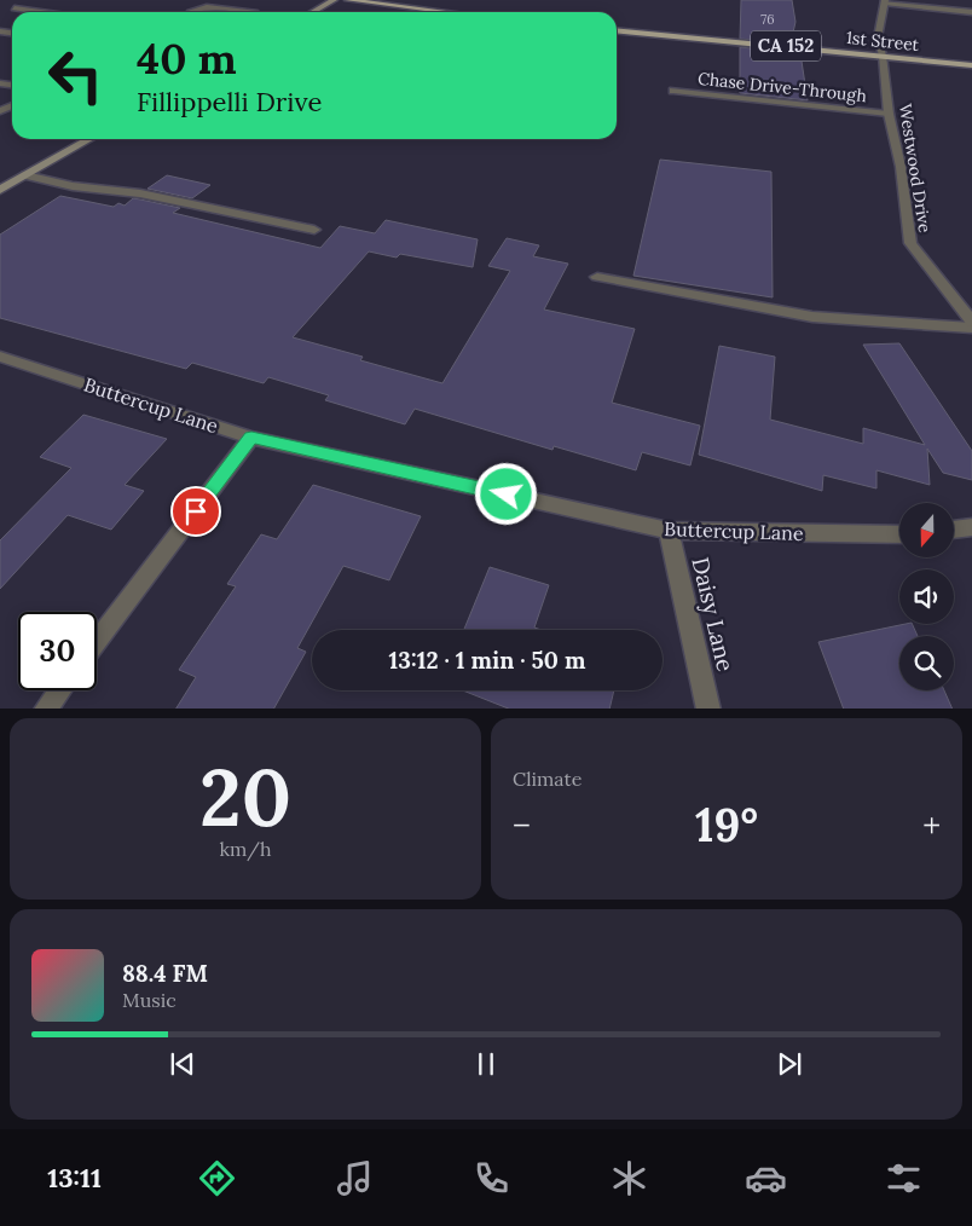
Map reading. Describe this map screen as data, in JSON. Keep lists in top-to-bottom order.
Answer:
{
  "streets": {
    "main road": ["1st Street", "CA 152"],
    "street": [
      "Chase Drive-Through",
      "Westwood Drive",
      "Buttercup Lane",
      "Daisy Lane"
    ]
  },
  "crossings": [
    ["1st Street", "Westwood Drive"],
    ["Chase Drive-Through", "Westwood Drive"],
    ["Buttercup Lane", "Daisy Lane"]
  ],
  "house_numbers": ["76"],
  "north": "bottom",
  "page": {
    "turn": ["40 m", "Fillippelli Drive"],
    "limit": "30",
    "trip": "13:12 · 1 min · 50 m",
    "tile": [
      ["20", "km/h"],
      "Climate"
    ],
    "heat": ["−", "19°", "+"],
    "song": ["88.4 FM", "Music"],
    "tabs": "13:11"
  }
}
